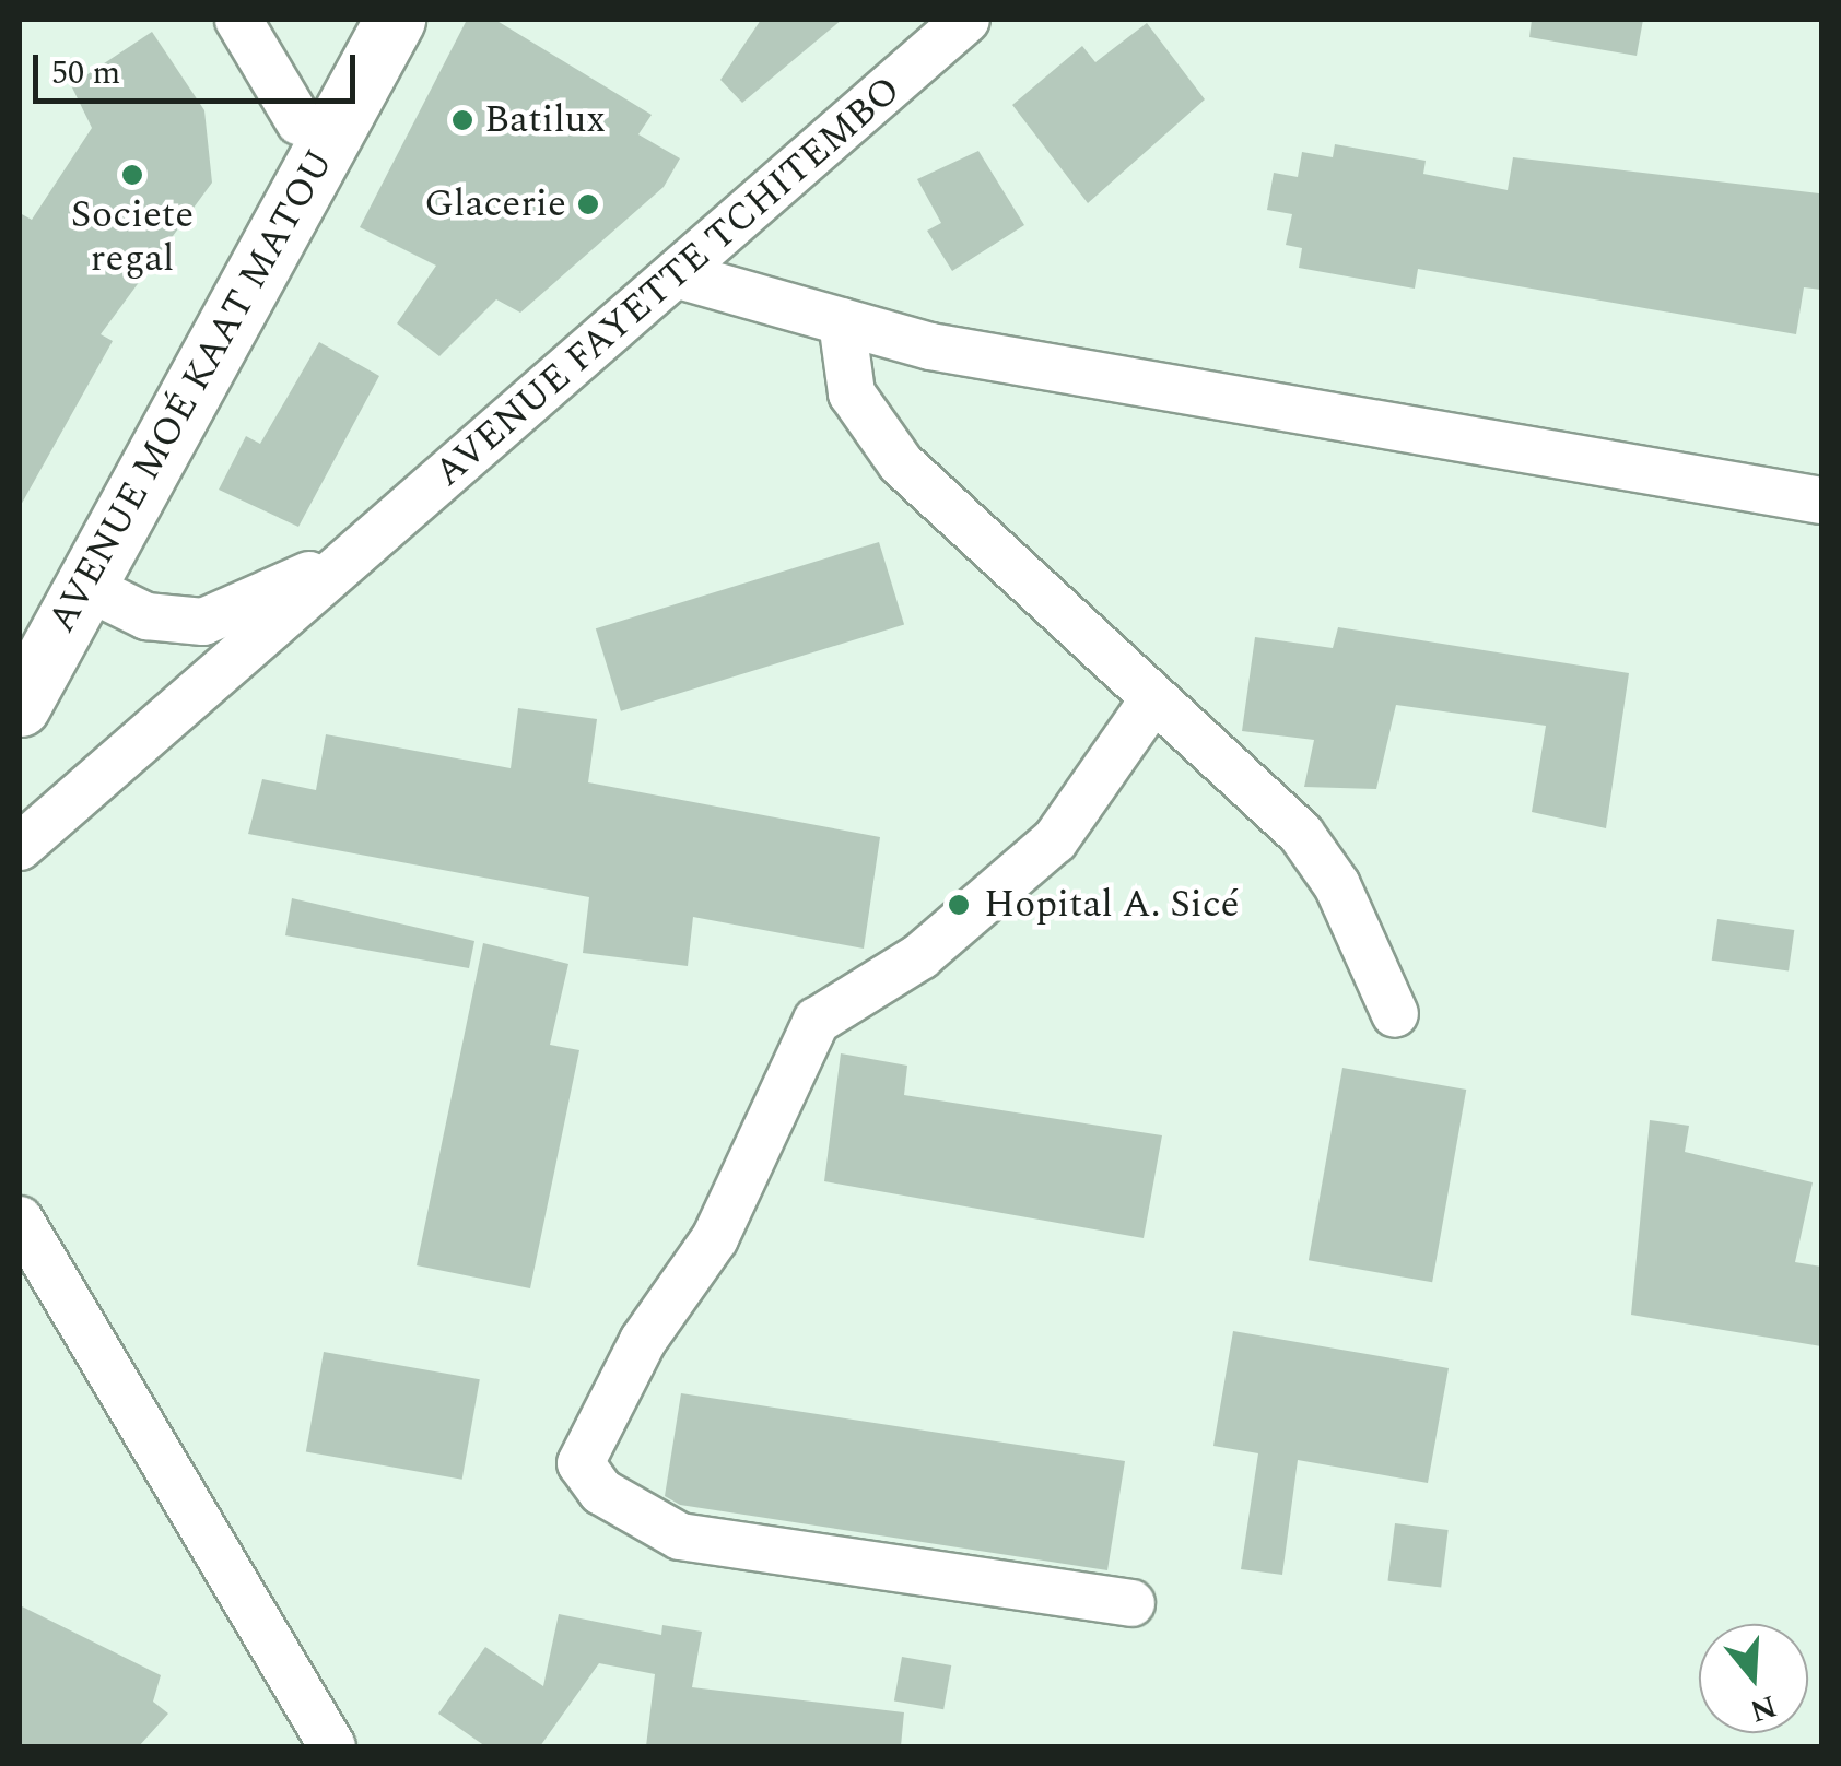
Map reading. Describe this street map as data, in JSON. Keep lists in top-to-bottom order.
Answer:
{
  "streets": {
    "main road": ["AVENUE MOÉ KAAT MATOU"],
    "street": ["AVENUE FAYETTE TCHITEMBO"]
  },
  "crossings": [
    ["AVENUE FAYETTE TCHITEMBO", "AVENUE MOÉ KAAT MATOU"]
  ],
  "places": [
    "Batilux",
    "Societe regal",
    "Glacerie",
    "Hopital A. Sicé"
  ],
  "scale_bar": "50 m",
  "north": "bottom"
}
